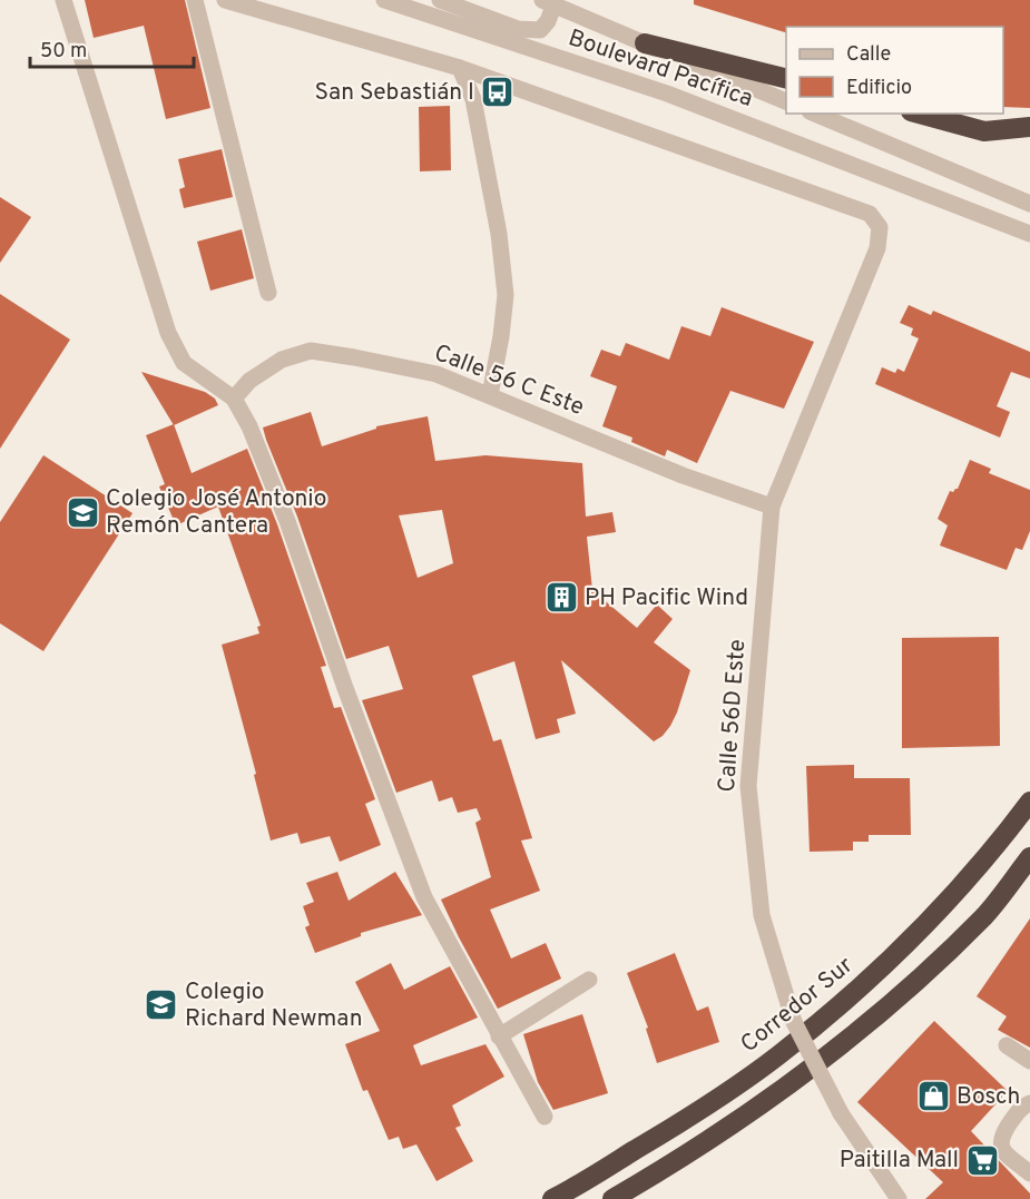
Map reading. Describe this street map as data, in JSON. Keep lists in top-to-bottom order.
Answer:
{
  "streets": {
    "highway": ["Corredor Sur"],
    "street": ["Boulevard Pacífica", "Calle 56 C Este", "Calle 56D Este"]
  },
  "crossings": [
    ["Calle 56 C Este", "Calle 56D Este"]
  ],
  "places": {
    "bus stop": ["San Sebastián I"],
    "school or university": ["Colegio José Antonio Remón Cantera", "Colegio Richard Newman"],
    "building": ["PH Pacific Wind"],
    "shop": ["Bosch"],
    "supermarket": ["Paitilla Mall"]
  },
  "legend": ["Calle", "Edificio"],
  "scale_bar": "50 m"
}
